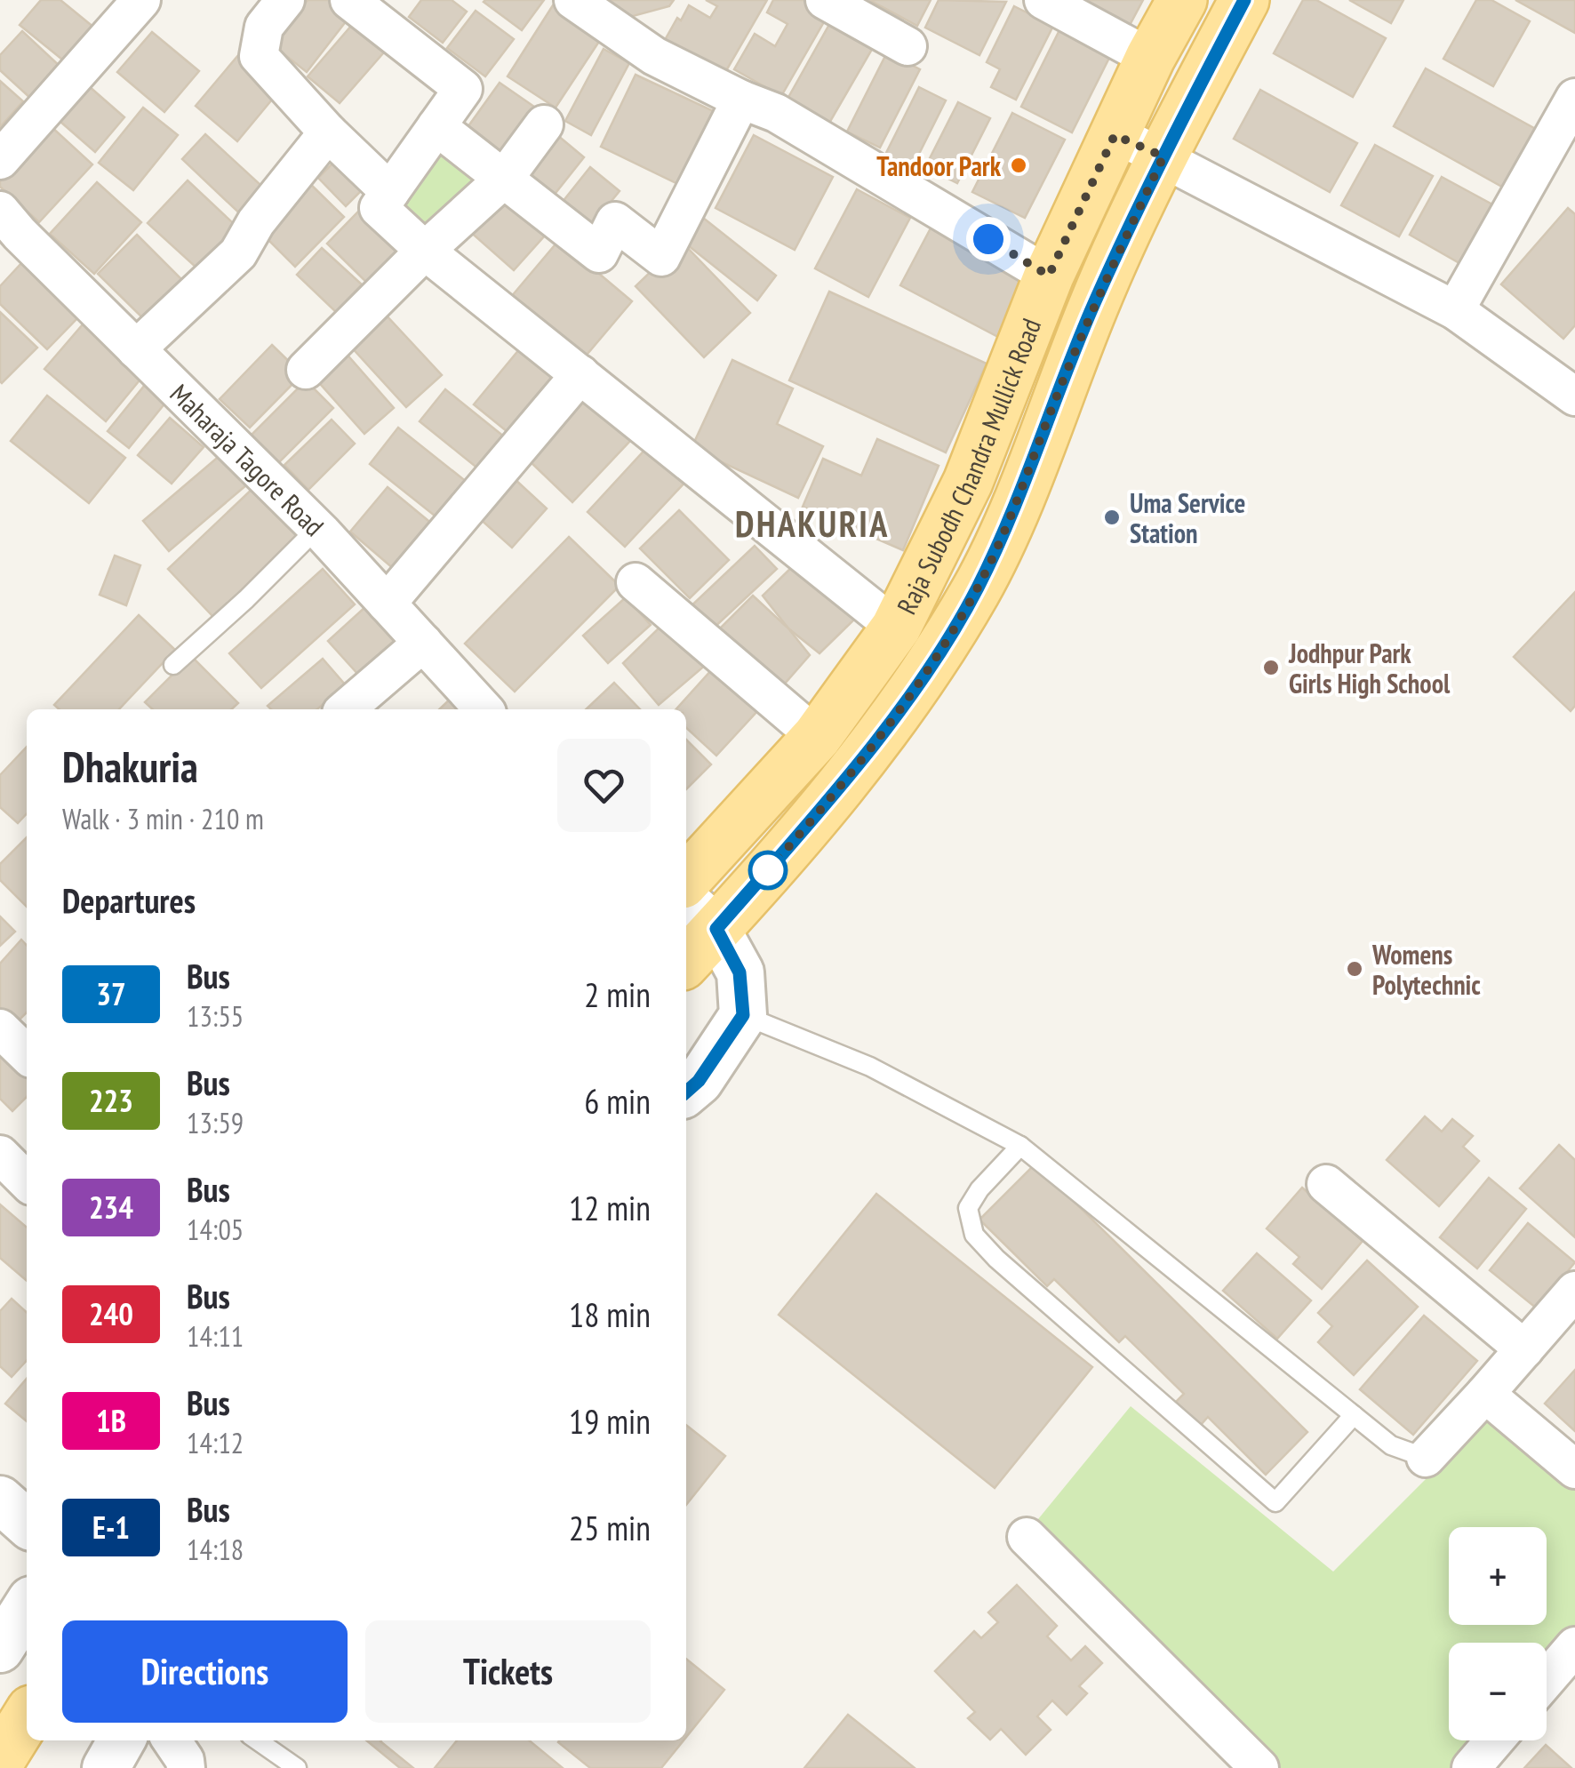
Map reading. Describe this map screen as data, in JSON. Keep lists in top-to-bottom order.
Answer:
{
  "streets": {
    "main road": ["Raja Subodh Chandra Mullick Road"],
    "street": ["Maharaja Tagore Road"]
  },
  "districts": ["DHAKURIA"],
  "places": [
    "Tandoor Park",
    "Uma Service Station",
    "Jodhpur Park Girls High School",
    "Womens Polytechnic"
  ],
  "lines": ["bus line 37"],
  "page": {
    "heading": [
      ["Dhakuria", "Walk · 3 min · 210 m"],
      "Departures"
    ],
    "list": [
      {
        "mark": "37",
        "name": "Bus",
        "note": "13:55",
        "value": "2 min"
      },
      {
        "mark": "223",
        "name": "Bus",
        "note": "13:59",
        "value": "6 min"
      },
      {
        "mark": "234",
        "name": "Bus",
        "note": "14:05",
        "value": "12 min"
      },
      {
        "mark": "240",
        "name": "Bus",
        "note": "14:11",
        "value": "18 min"
      },
      {
        "mark": "1B",
        "name": "Bus",
        "note": "14:12",
        "value": "19 min"
      },
      {
        "mark": "E-1",
        "name": "Bus",
        "note": "14:18",
        "value": "25 min"
      }
    ],
    "map_buttons": ["+", "−"],
    "buttons": ["Directions", "Tickets"]
  }
}
